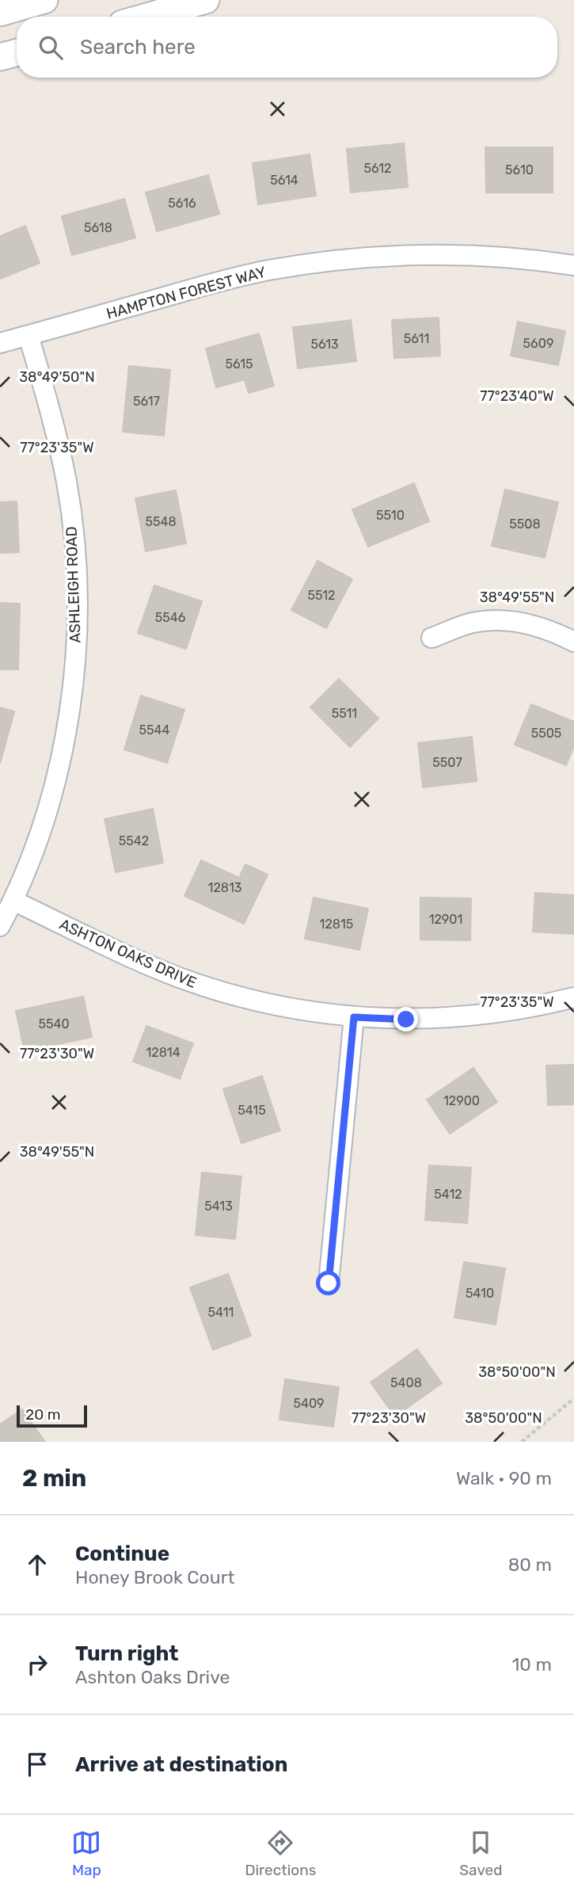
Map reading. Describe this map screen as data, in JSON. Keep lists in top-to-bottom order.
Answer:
{
  "streets": {
    "street": ["HAMPTON FOREST WAY", "ASHLEIGH ROAD", "ASHTON OAKS DRIVE"]
  },
  "crossings": [
    ["HAMPTON FOREST WAY", "ASHLEIGH ROAD"],
    ["ASHLEIGH ROAD", "ASHTON OAKS DRIVE"]
  ],
  "house_numbers": [
    "5612",
    "5610",
    "5614",
    "5616",
    "5618",
    "5611",
    "5609",
    "5613",
    "5615",
    "5617",
    "5510",
    "5548",
    "5508",
    "5512",
    "5546",
    "5511",
    "5544",
    "5505",
    "5507",
    "5542",
    "12813",
    "12901",
    "12815",
    "5540",
    "12814",
    "12900",
    "5415",
    "5412",
    "5413",
    "5410",
    "5411",
    "5408",
    "5409"
  ],
  "scale_bar": "20 m",
  "page": {
    "search": "Search here",
    "scale": "20 m",
    "heading": ["2 min", "Walk · 90 m"],
    "list": [
      ["Continue", "Honey Brook Court", "80 m"],
      ["Turn right", "Ashton Oaks Drive", "10 m"],
      "Arrive at destination"
    ],
    "nav": ["Map", "Directions", "Saved"]
  },
  "coordinates": [
    "38°49'50\"N",
    "77°23'40\"W",
    "77°23'35\"W",
    "38°49'55\"N",
    "77°23'30\"W",
    "38°50'00\"N"
  ]
}
